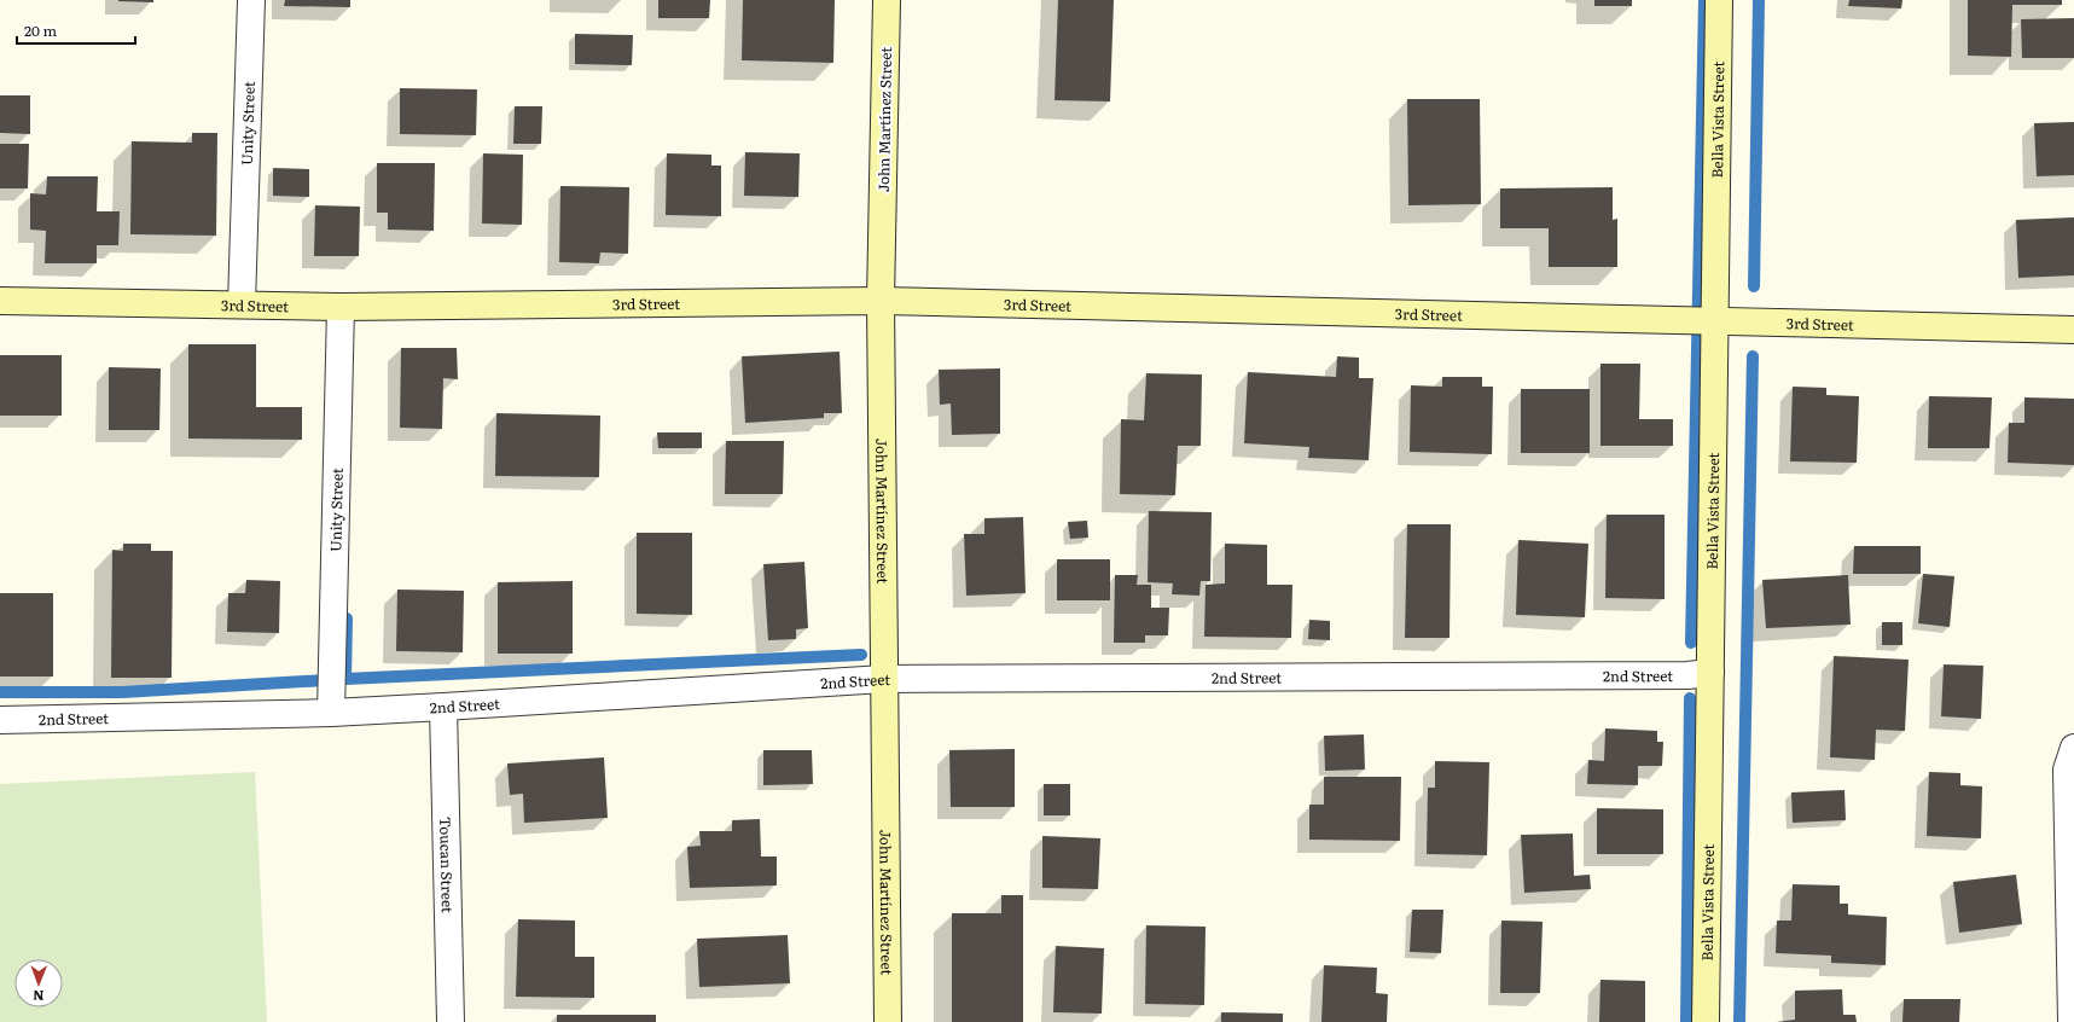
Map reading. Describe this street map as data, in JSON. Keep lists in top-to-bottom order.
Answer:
{
  "streets": {
    "street": [
      "John Martínez Street",
      "Bella Vista Street",
      "Unity Street",
      "3rd Street",
      "2nd Street",
      "Toucan Street"
    ]
  },
  "crossings": [
    ["John Martínez Street", "3rd Street"],
    ["John Martínez Street", "2nd Street"],
    ["Bella Vista Street", "3rd Street"],
    ["Bella Vista Street", "2nd Street"],
    ["Unity Street", "3rd Street"],
    ["Unity Street", "2nd Street"],
    ["2nd Street", "Toucan Street"]
  ],
  "scale_bar": "20 m",
  "north": "bottom"
}
